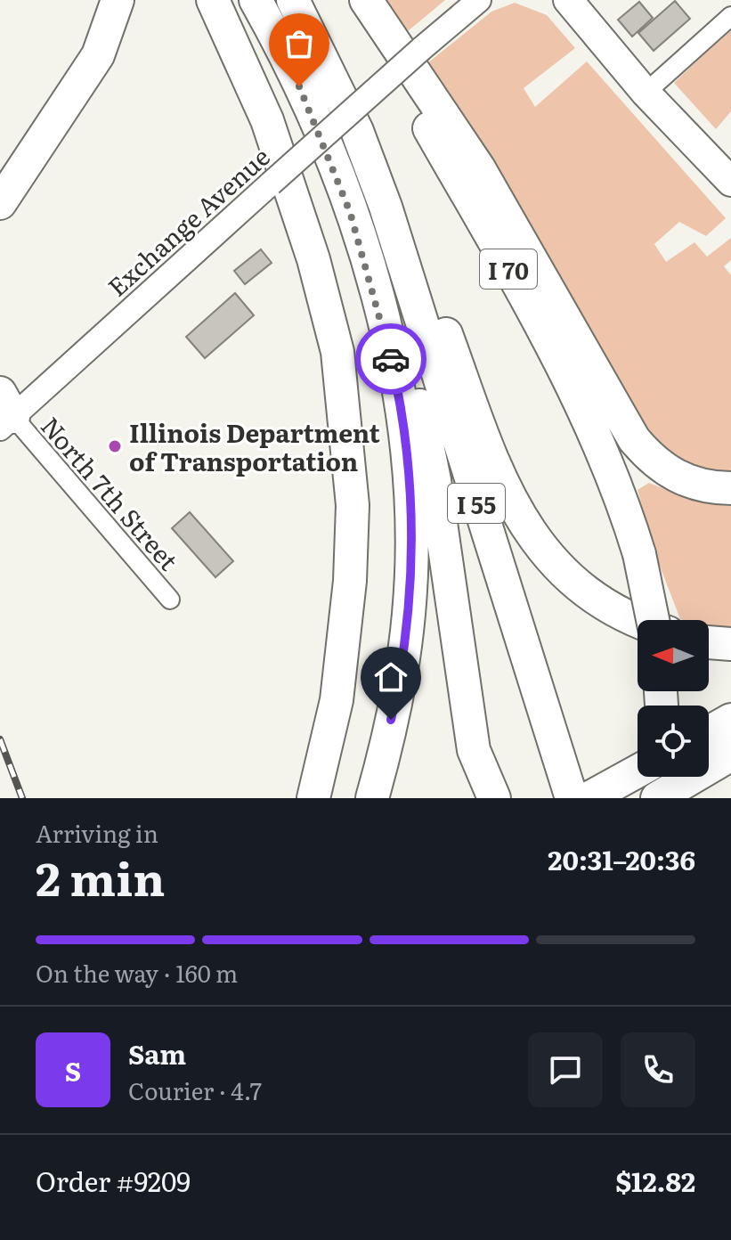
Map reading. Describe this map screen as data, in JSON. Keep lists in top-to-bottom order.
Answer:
{
  "streets": {
    "highway": ["I 70", "I 55"],
    "street": ["Exchange Avenue", "North 7th Street"]
  },
  "crossings": [
    ["Exchange Avenue", "North 7th Street"]
  ],
  "places": ["Illinois Department of Transportation"],
  "north": "left",
  "page": {
    "heading": ["2 min", "Arriving in", "20:31–20:36"],
    "panel": [
      "Sam",
      "Courier · 4.7",
      "Order #9209",
      "$12.82"
    ],
    "bar": "On the way · 160 m",
    "round": "S"
  }
}
